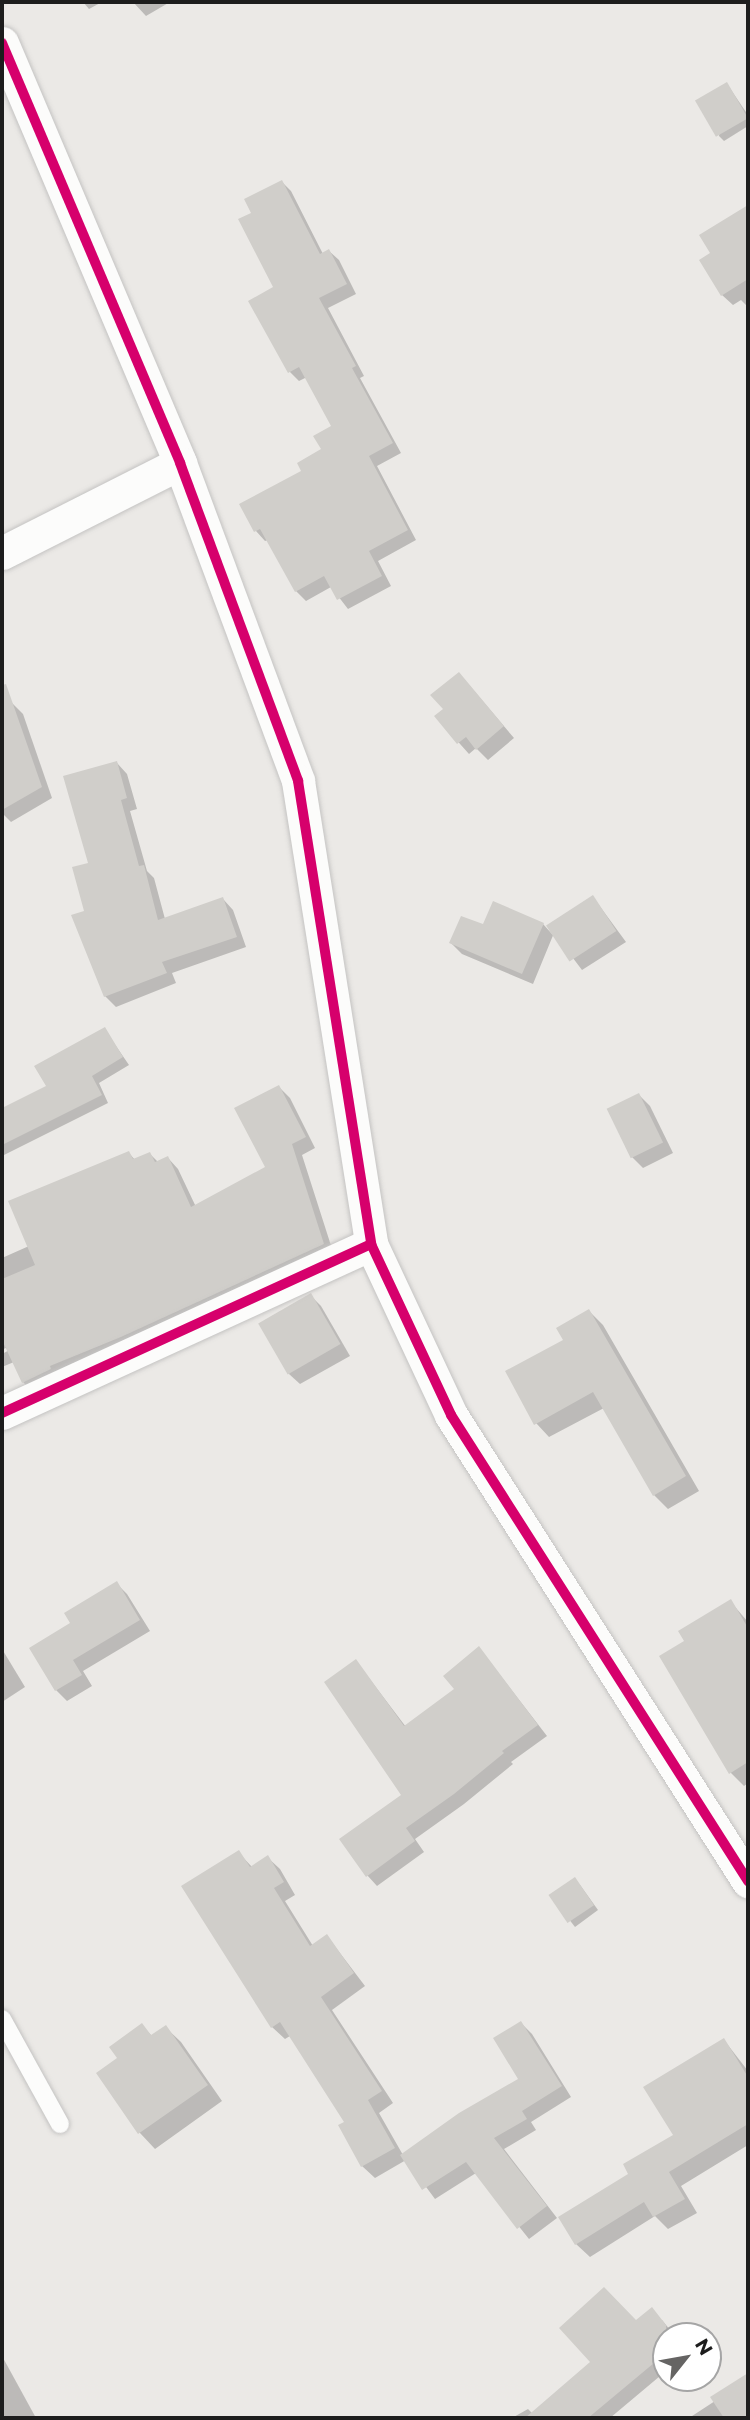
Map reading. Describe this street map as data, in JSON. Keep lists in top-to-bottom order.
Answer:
{
  "north": "top right"
}
